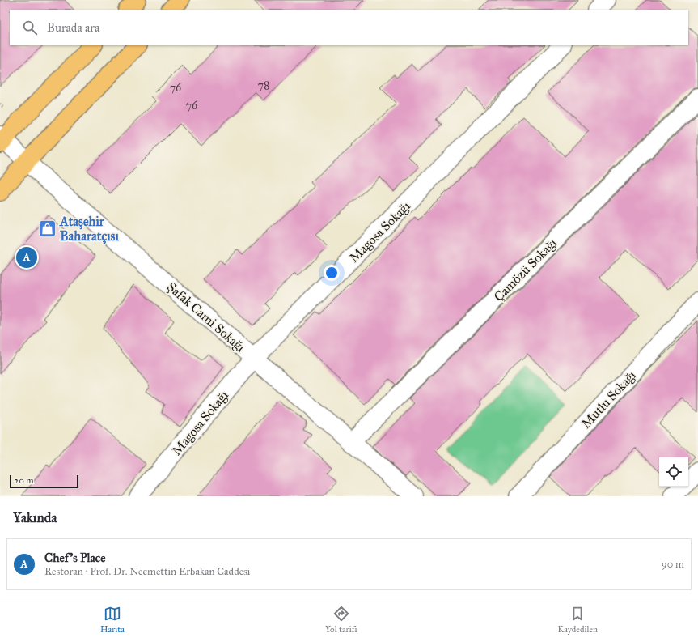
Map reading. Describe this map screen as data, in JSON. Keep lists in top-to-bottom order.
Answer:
{
  "streets": {
    "street": [
      "Magosa Sokağı",
      "Çamözü Sokağı",
      "Şafak Cami Sokağı",
      "Mutlu Sokağı"
    ]
  },
  "crossings": [
    ["Magosa Sokağı", "Şafak Cami Sokağı"],
    ["Çamözü Sokağı", "Şafak Cami Sokağı"]
  ],
  "places": {
    "shop": ["Ataşehir Baharatçısı"]
  },
  "house_numbers": ["78", "76", "76"],
  "scale_bar": "20 m",
  "page": {
    "search": "Burada ara",
    "pins": "A",
    "scale": "20 m",
    "heading": "Yakında",
    "list": [
      {
        "mark": "A",
        "name": "Chef's Place",
        "note": "Restoran · Prof. Dr. Necmettin Erbakan Caddesi",
        "value": "90 m"
      }
    ],
    "nav": ["Harita", "Yol tarifi", "Kaydedilen"]
  }
}
